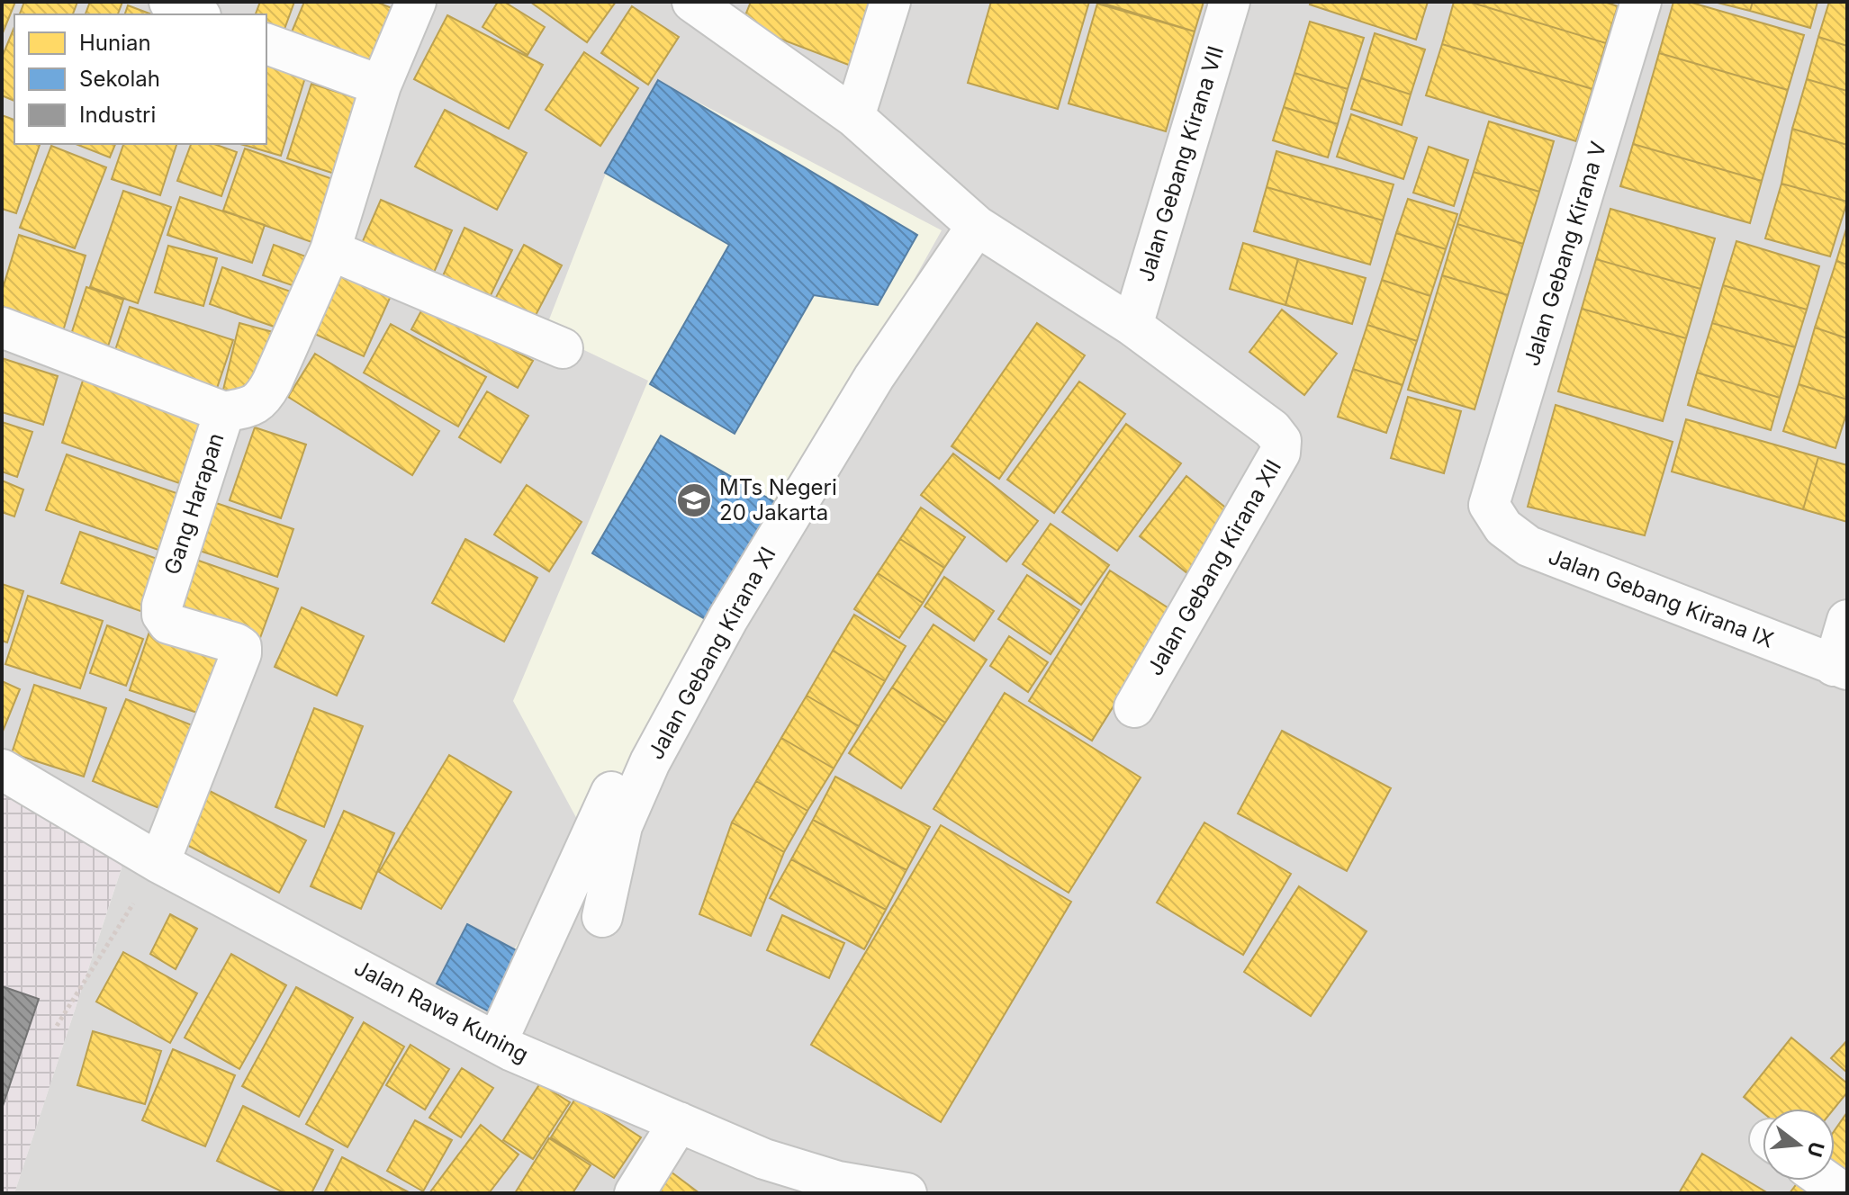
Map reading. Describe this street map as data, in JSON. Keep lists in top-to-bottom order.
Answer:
{
  "streets": {
    "street": [
      "Jalan Gebang Kirana VII",
      "Jalan Gebang Kirana V",
      "Gang Harapan",
      "Jalan Gebang Kirana XII",
      "Jalan Gebang Kirana IX",
      "Jalan Gebang Kirana XI",
      "Jalan Rawa Kuning"
    ]
  },
  "crossings": [
    ["Jalan Gebang Kirana VII", "Jalan Gebang Kirana XII"],
    ["Jalan Gebang Kirana V", "Jalan Gebang Kirana IX"],
    ["Gang Harapan", "Jalan Rawa Kuning"]
  ],
  "places": {
    "school or university": ["MTs Negeri 20 Jakarta"]
  },
  "legend": ["Hunian", "Sekolah", "Industri"],
  "north": "right"
}
